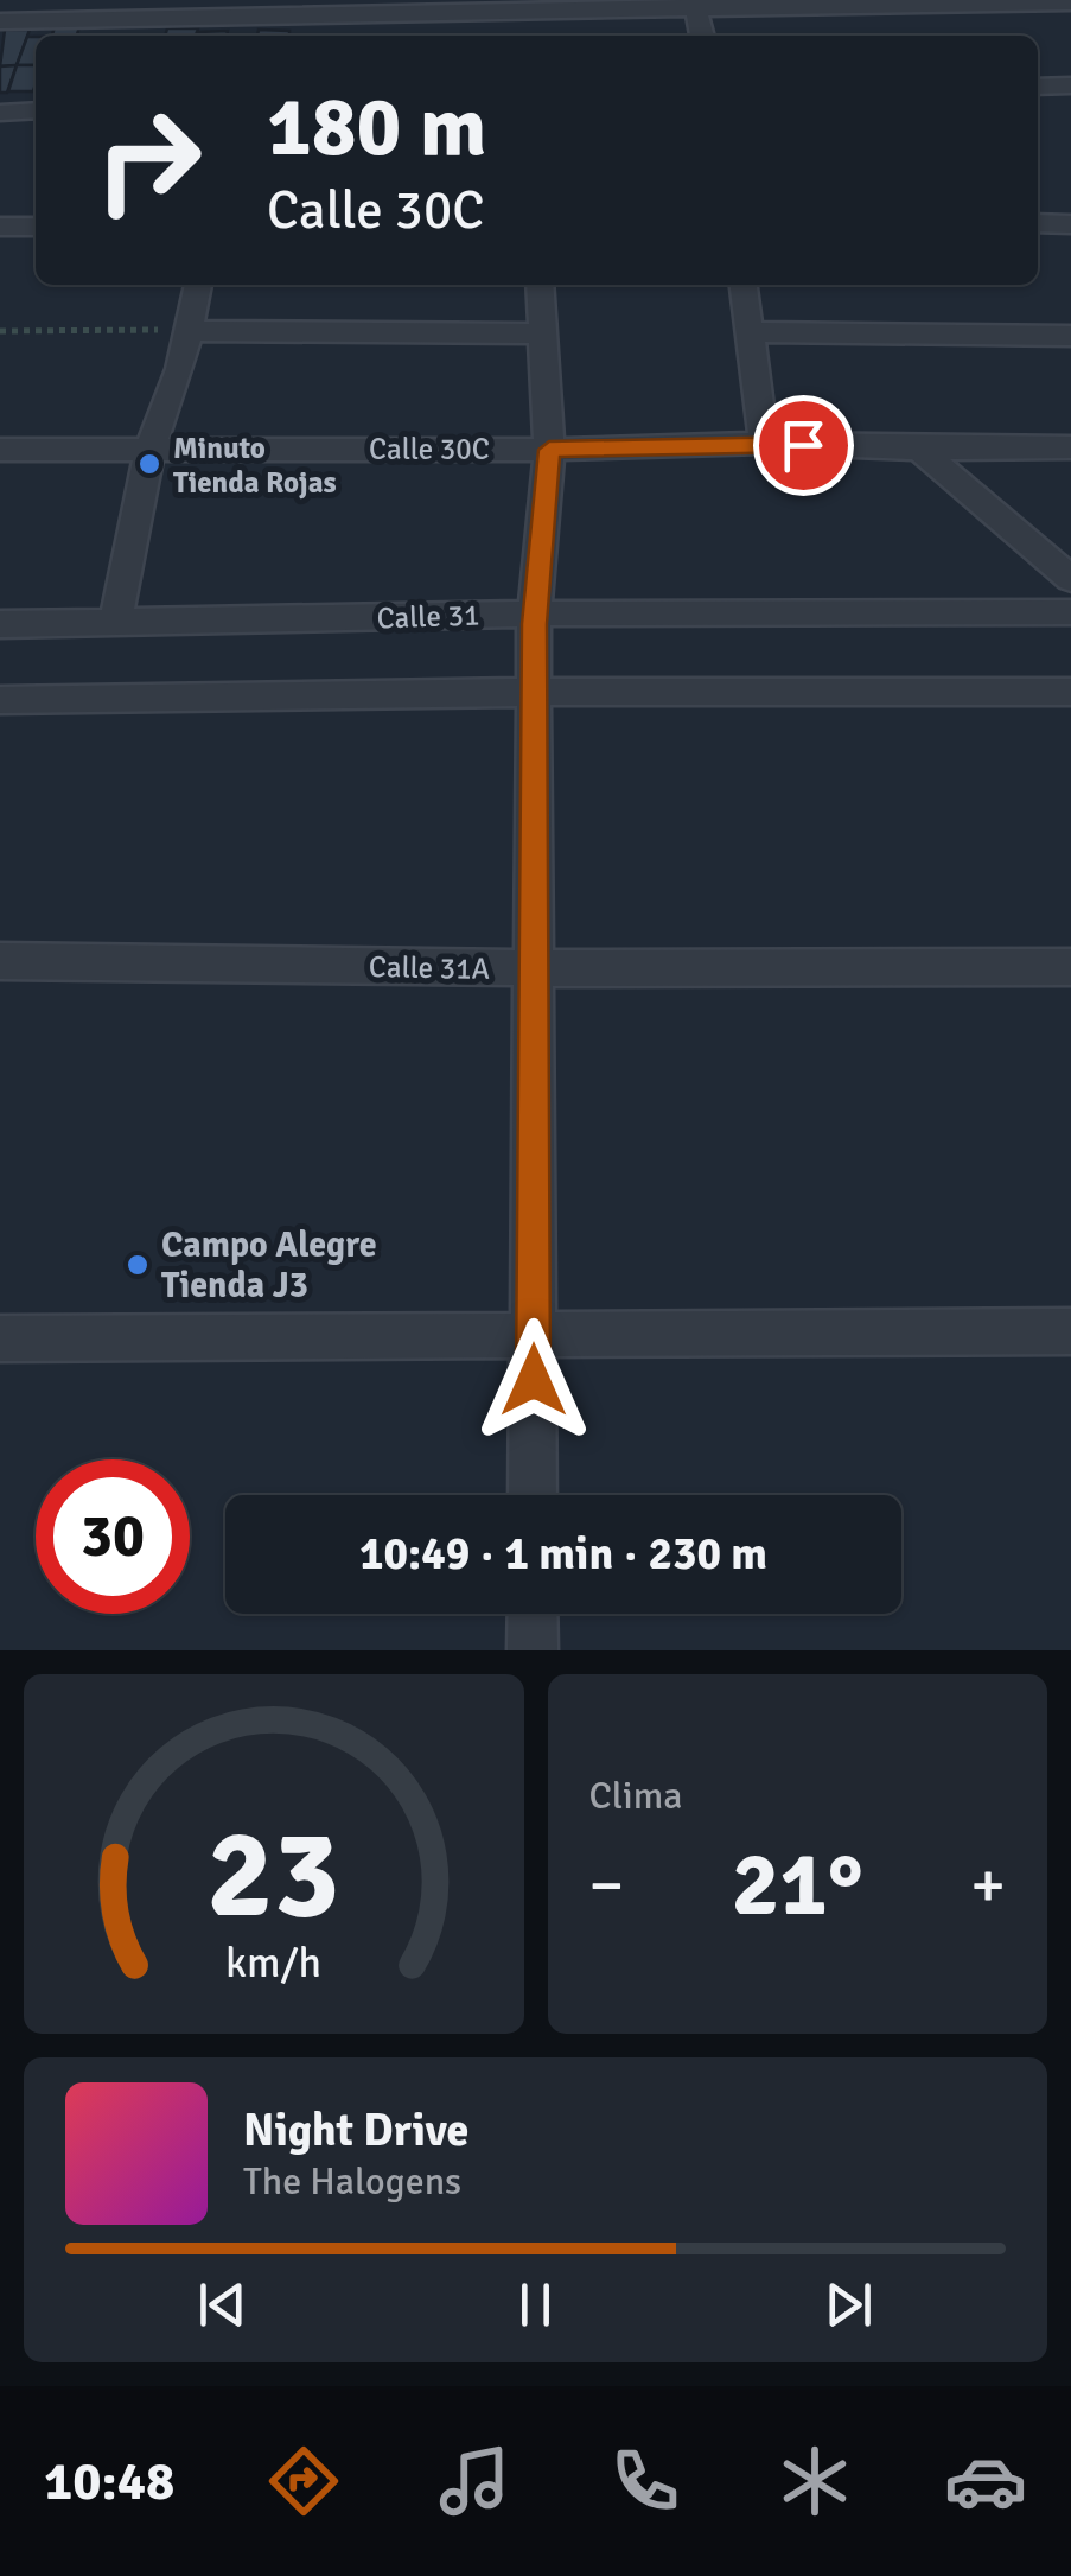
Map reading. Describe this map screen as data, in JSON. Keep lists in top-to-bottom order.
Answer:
{
  "streets": {
    "street": ["Calle 30C", "Calle 31", "Calle 31A"]
  },
  "places": ["Minuto Tienda Rojas", "Campo Alegre Tienda J3"],
  "page": {
    "turn": ["180 m", "Calle 30C"],
    "limit": "30",
    "trip": "10:49 · 1 min · 230 m",
    "tile": "Clima",
    "heat": ["−", "21°", "+"],
    "song": ["Night Drive", "The Halogens"],
    "tabs": "10:48",
    "gauge": ["23", "km/h"]
  }
}
